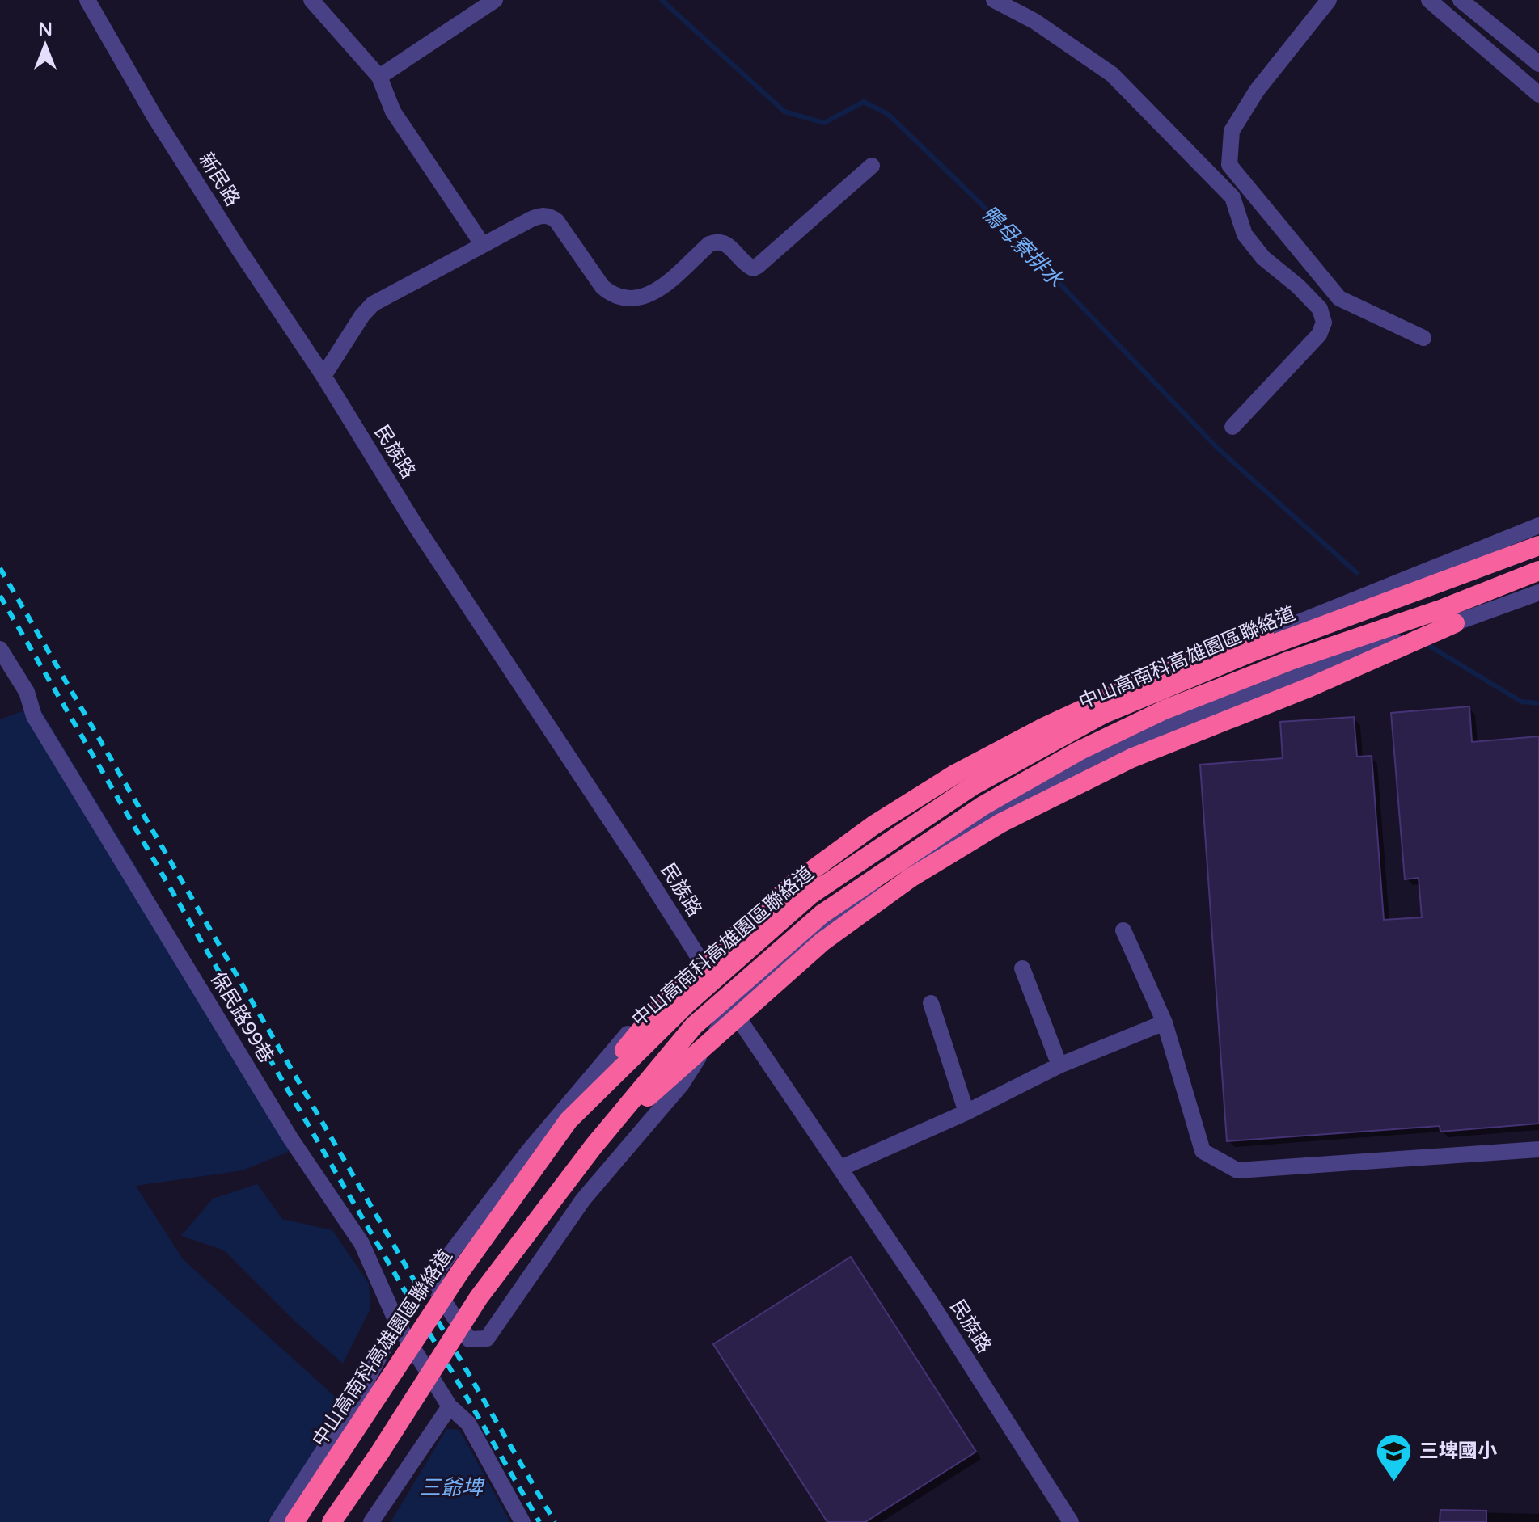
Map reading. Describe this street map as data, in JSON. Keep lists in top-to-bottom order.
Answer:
{
  "streets": {
    "highway": ["中山高南科高雄園區聯絡道"],
    "street": ["新民路", "民族路", "保民路99巷"]
  },
  "crossings": [
    ["新民路", "民族路"]
  ],
  "water": ["鴨母寮排水", "三爺埤"],
  "places": {
    "school or university": ["三埤國小"]
  },
  "north": "top"
}
